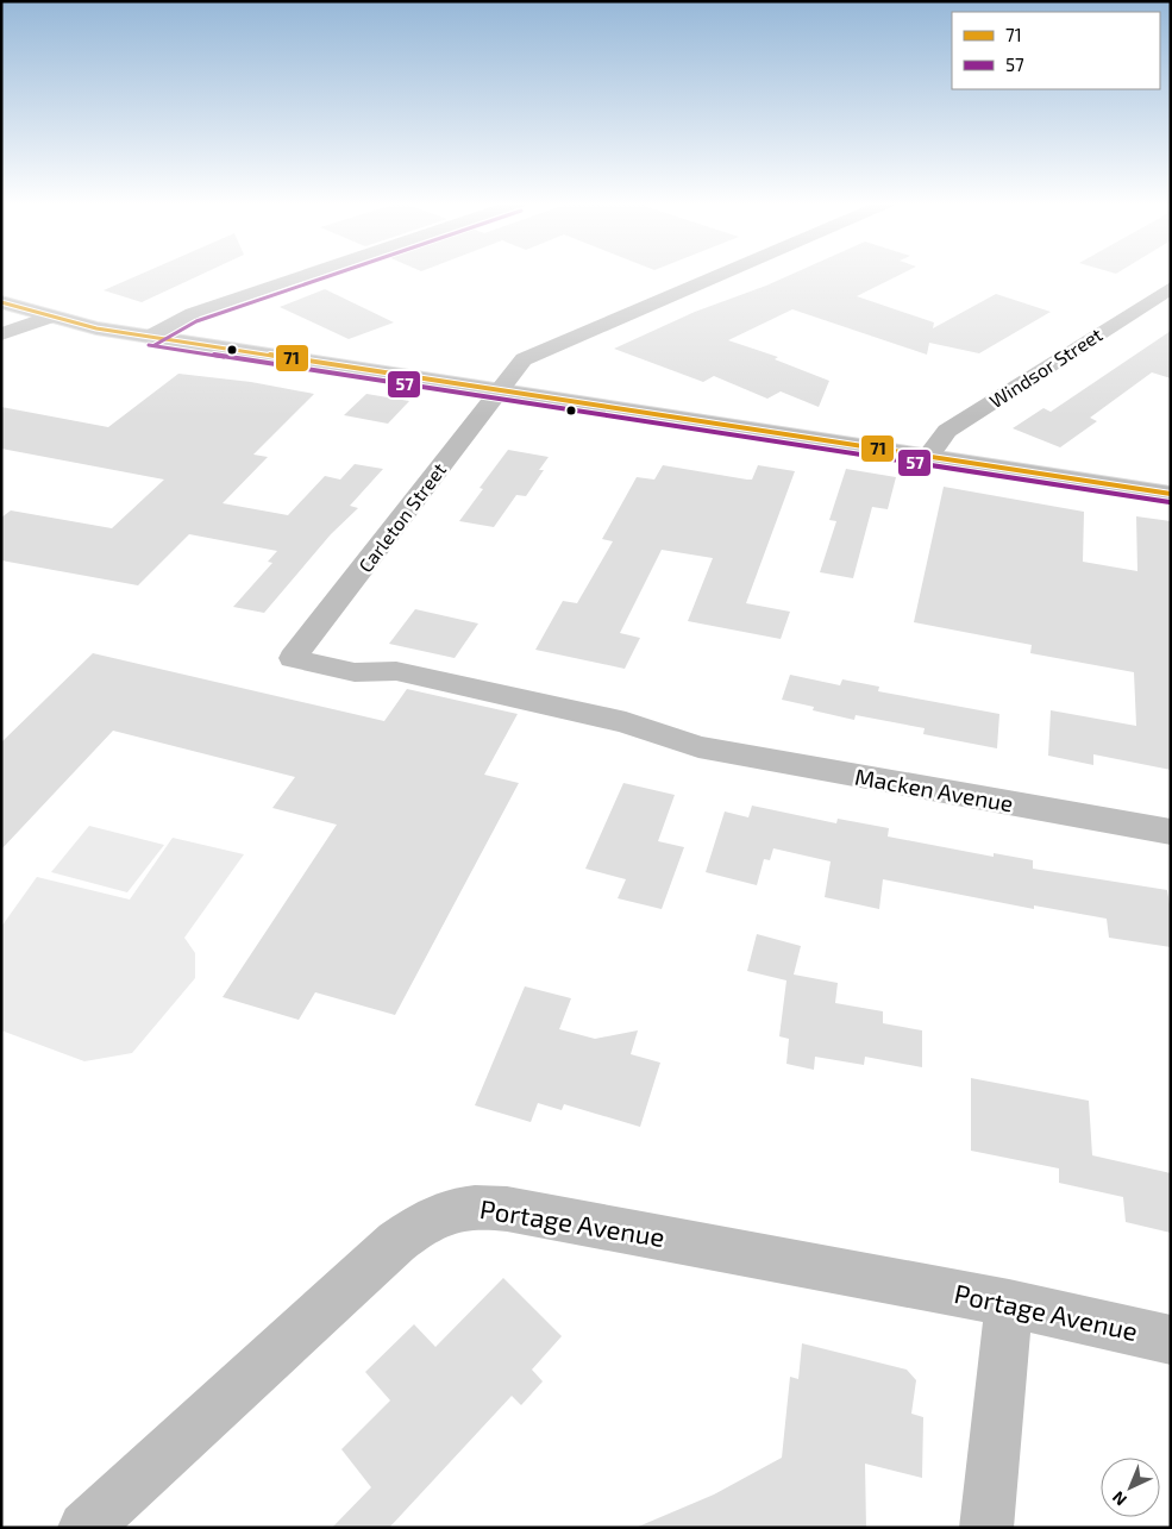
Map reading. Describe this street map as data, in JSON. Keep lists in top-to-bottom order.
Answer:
{
  "streets": {
    "street": [
      "Windsor Street",
      "Carleton Street",
      "Macken Avenue",
      "Portage Avenue"
    ]
  },
  "crossings": [
    ["Carleton Street", "Macken Avenue"]
  ],
  "lines": ["transit line 57", "transit line 71"],
  "legend": ["71", "57"],
  "north": "bottom left"
}
